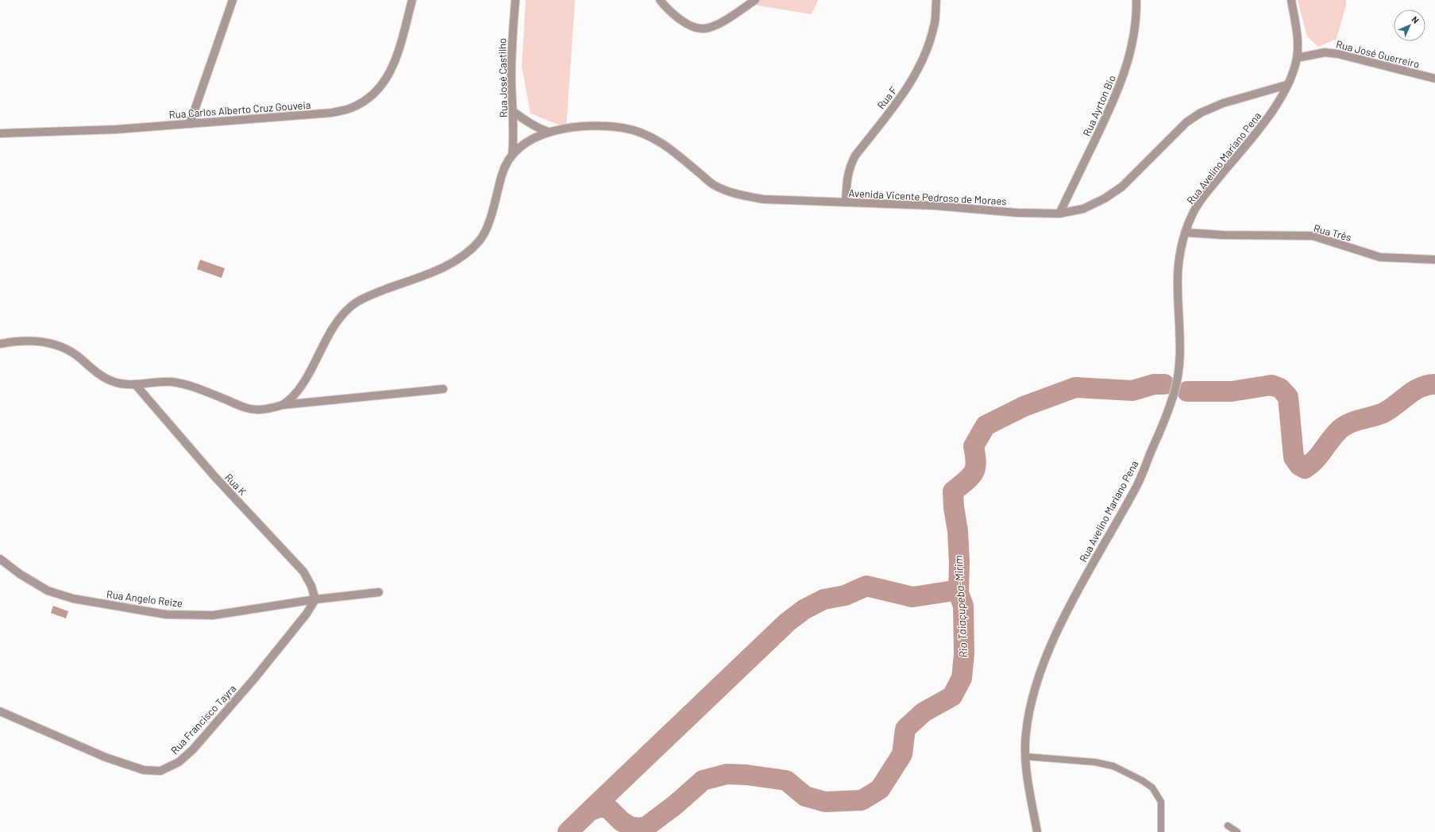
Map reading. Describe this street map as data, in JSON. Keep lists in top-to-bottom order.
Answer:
{
  "streets": {
    "street": [
      "Rua José Guerreiro",
      "Rua José Castilho",
      "Rua F",
      "Rua Ayrton Bio",
      "Rua Carlos Alberto Cruz Gouveia",
      "Rua Avelino Mariano Pena",
      "Avenida Vicente Pedroso de Moraes",
      "Rua Três",
      "Rua K",
      "Rua Angelo Reize",
      "Rua Francisco Tayra"
    ]
  },
  "crossings": [
    ["Rua José Guerreiro", "Rua Avelino Mariano Pena"],
    ["Rua José Castilho", "Avenida Vicente Pedroso de Moraes"],
    ["Rua F", "Avenida Vicente Pedroso de Moraes"],
    ["Rua Ayrton Bio", "Avenida Vicente Pedroso de Moraes"],
    ["Rua Avelino Mariano Pena", "Avenida Vicente Pedroso de Moraes"],
    ["Rua Avelino Mariano Pena", "Rua Três"],
    ["Rua K", "Rua Angelo Reize"],
    ["Rua K", "Rua Francisco Tayra"],
    ["Rua Angelo Reize", "Rua Francisco Tayra"]
  ],
  "water": ["Rio Taiaçupeba-Mirim"],
  "north": "top right"
}
